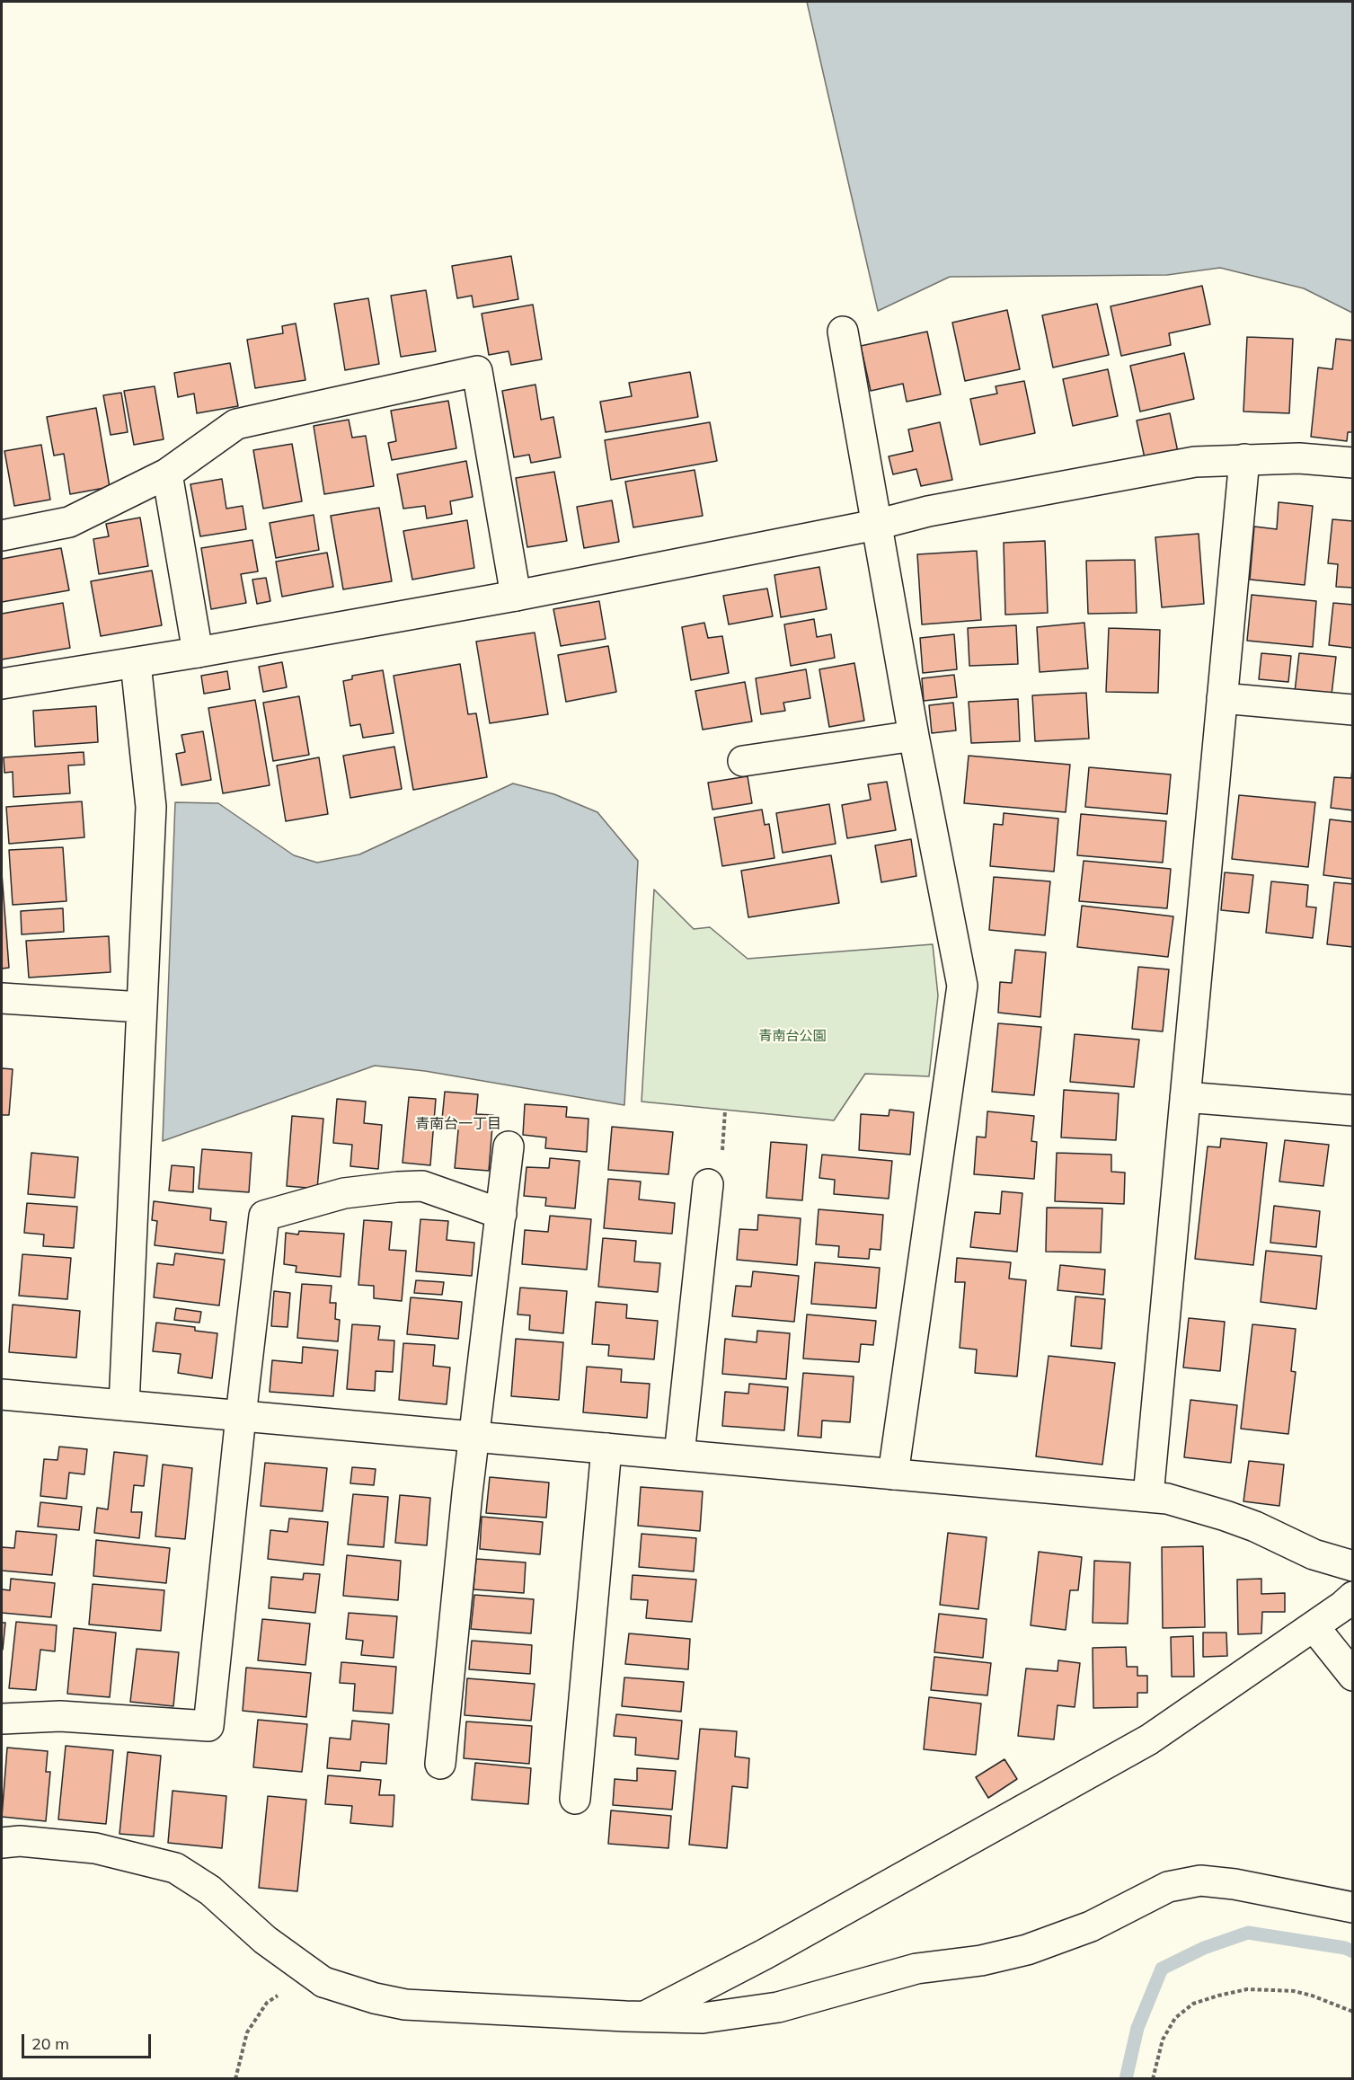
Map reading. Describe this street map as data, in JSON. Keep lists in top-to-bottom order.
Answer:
{
  "districts": ["青南台一丁目"],
  "parks": ["青南台公園"],
  "scale_bar": "20 m"
}
